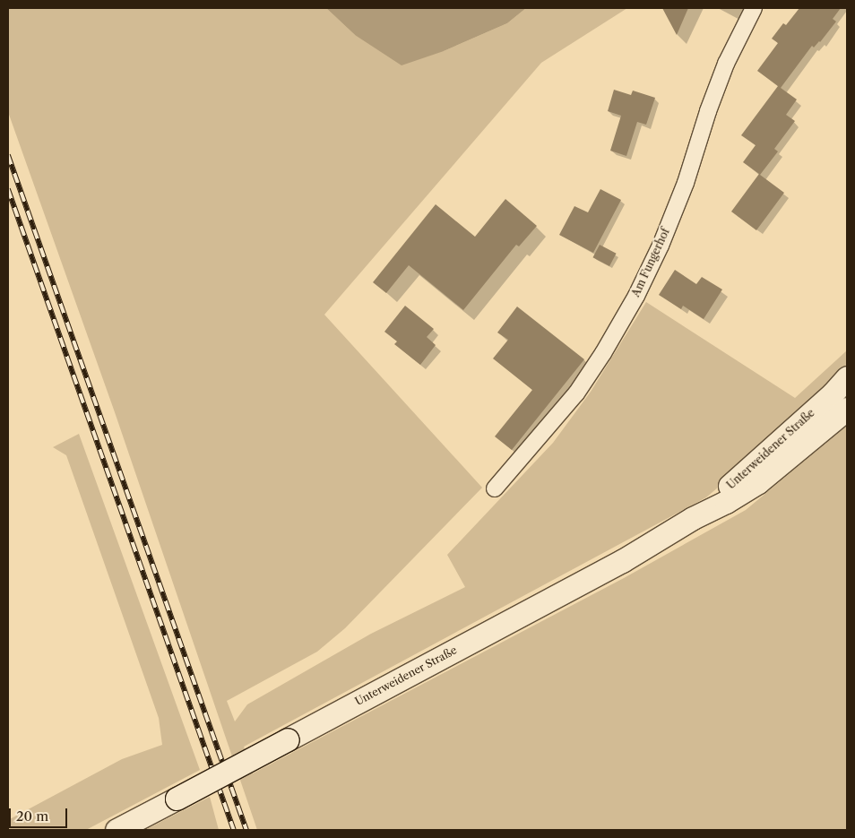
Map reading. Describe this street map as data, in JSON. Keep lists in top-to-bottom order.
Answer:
{
  "streets": {
    "street": ["Am Fungerhof", "Unterweidener Straße"]
  },
  "scale_bar": "20 m"
}
